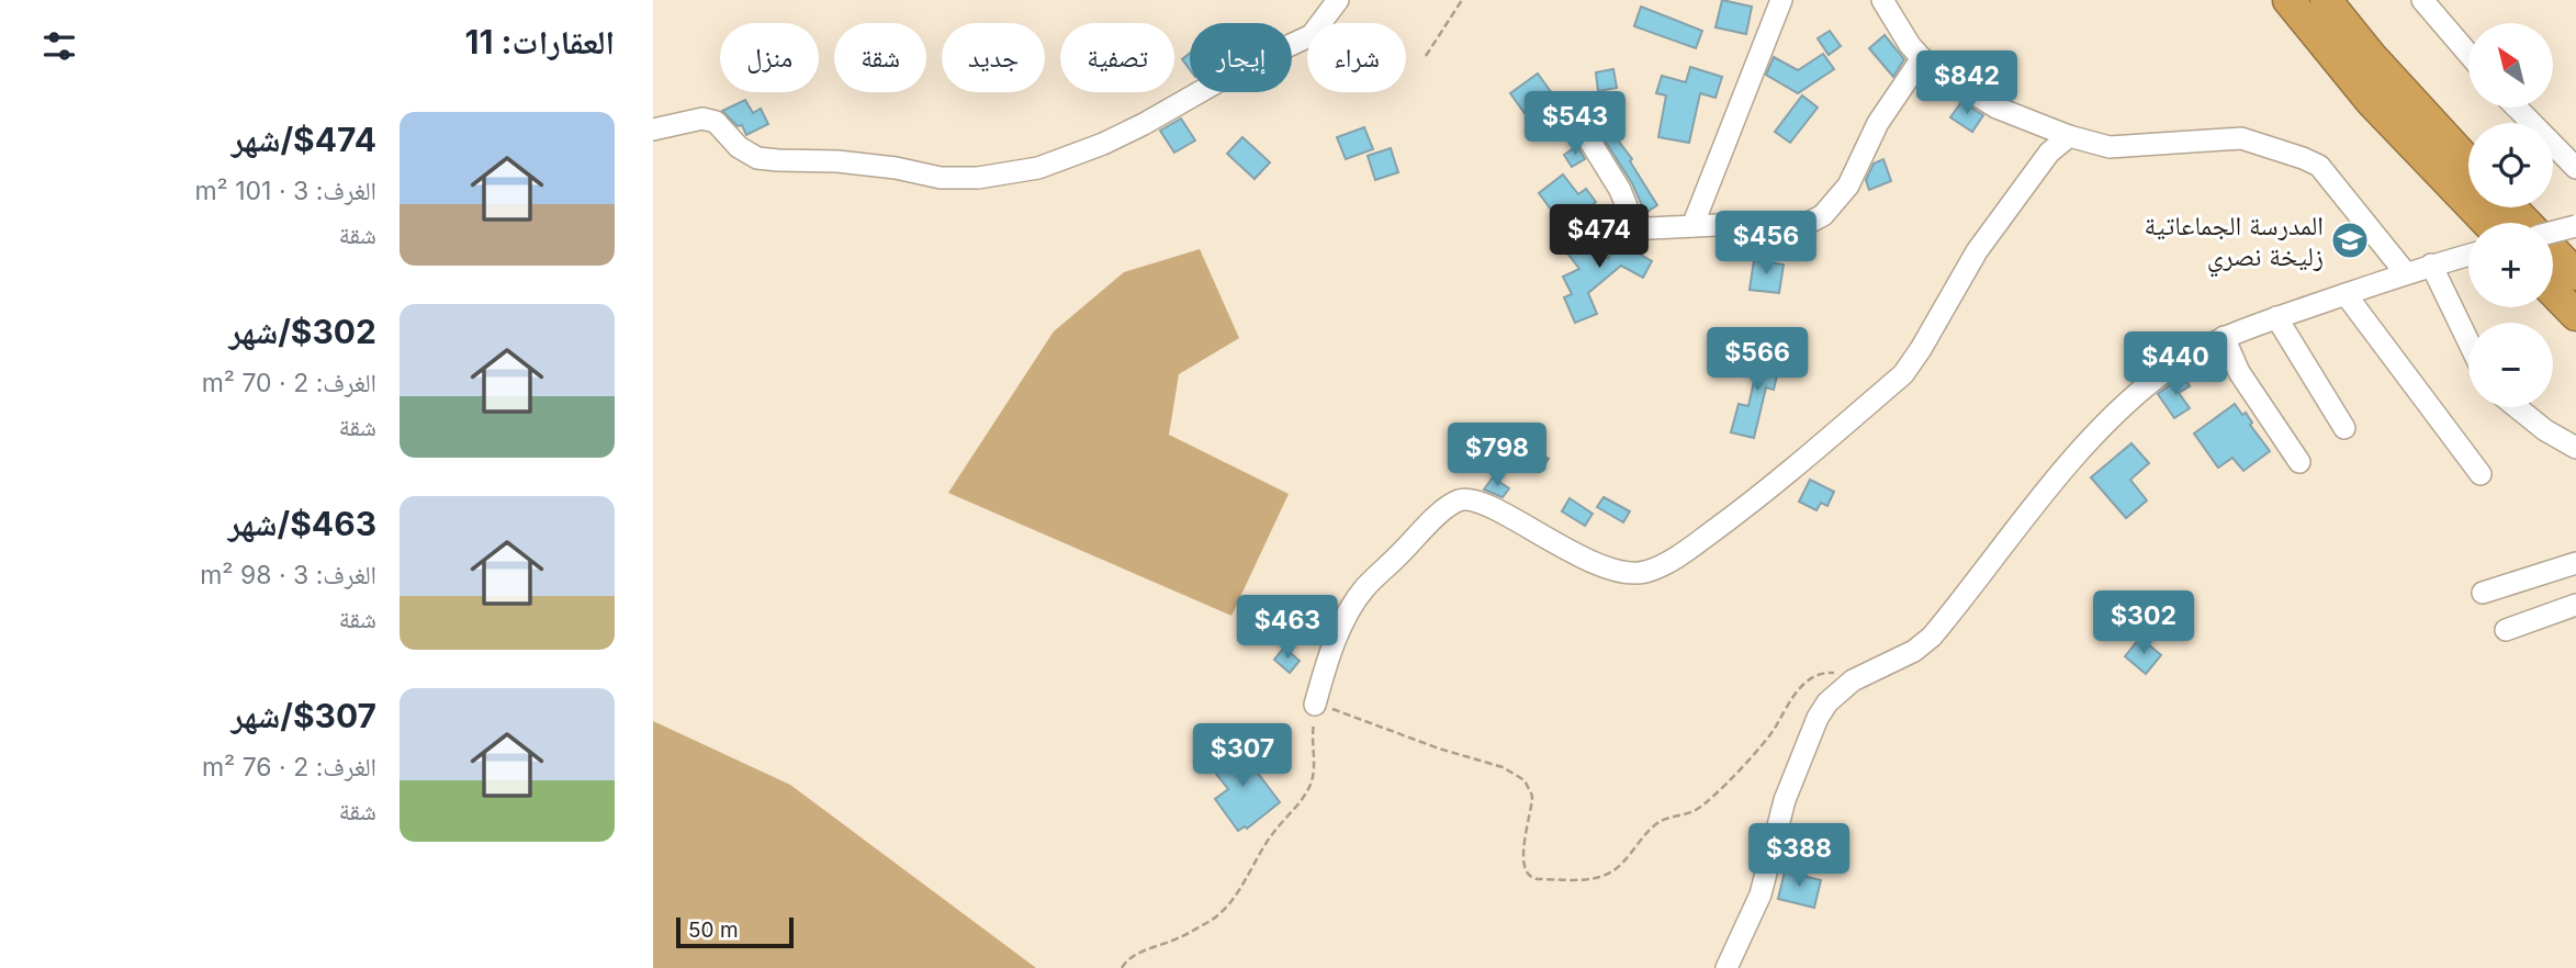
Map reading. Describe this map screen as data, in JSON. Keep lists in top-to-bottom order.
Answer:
{
  "places": {
    "school or university": ["المدرسة الجماعاتية زليخة نصري"]
  },
  "scale_bar": "50 m",
  "north": "top left",
  "page": {
    "heading": "العقارات: 11",
    "map_buttons": ["+", "−"],
    "chip": [
      "شراء",
      "إيجار",
      "تصفية",
      "جديد",
      "شقة",
      "منزل"
    ],
    "price": [
      "$842",
      "$543",
      "$474",
      "$456",
      "$566",
      "$440",
      "$798",
      "$302",
      "$463",
      "$307",
      "$388"
    ],
    "list": [
      {
        "name": "$474/شهر",
        "note": "الغرف: 3 · 101 m² · شقة"
      },
      {
        "name": "$302/شهر",
        "note": "الغرف: 2 · 70 m² · شقة"
      },
      {
        "name": "$463/شهر",
        "note": "الغرف: 3 · 98 m² · شقة"
      },
      {
        "name": "$307/شهر",
        "note": "الغرف: 2 · 76 m² · شقة"
      }
    ],
    "scale": "50 m"
  }
}
